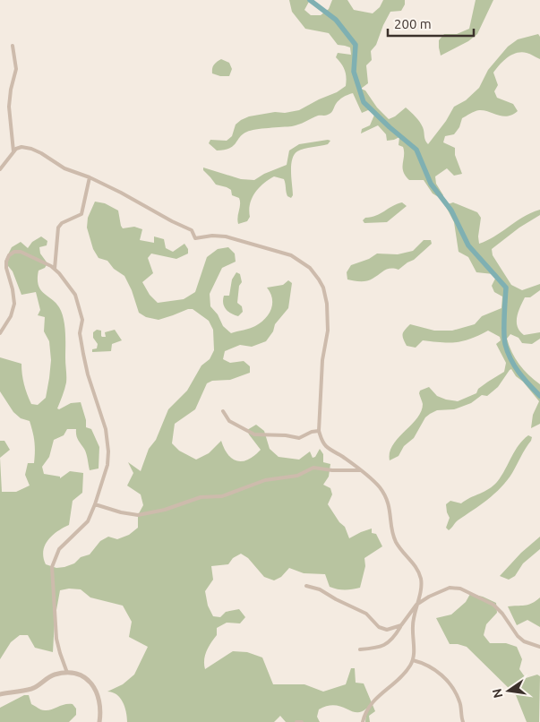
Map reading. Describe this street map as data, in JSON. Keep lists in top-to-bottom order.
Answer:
{
  "scale_bar": "200 m",
  "north": "left"
}
